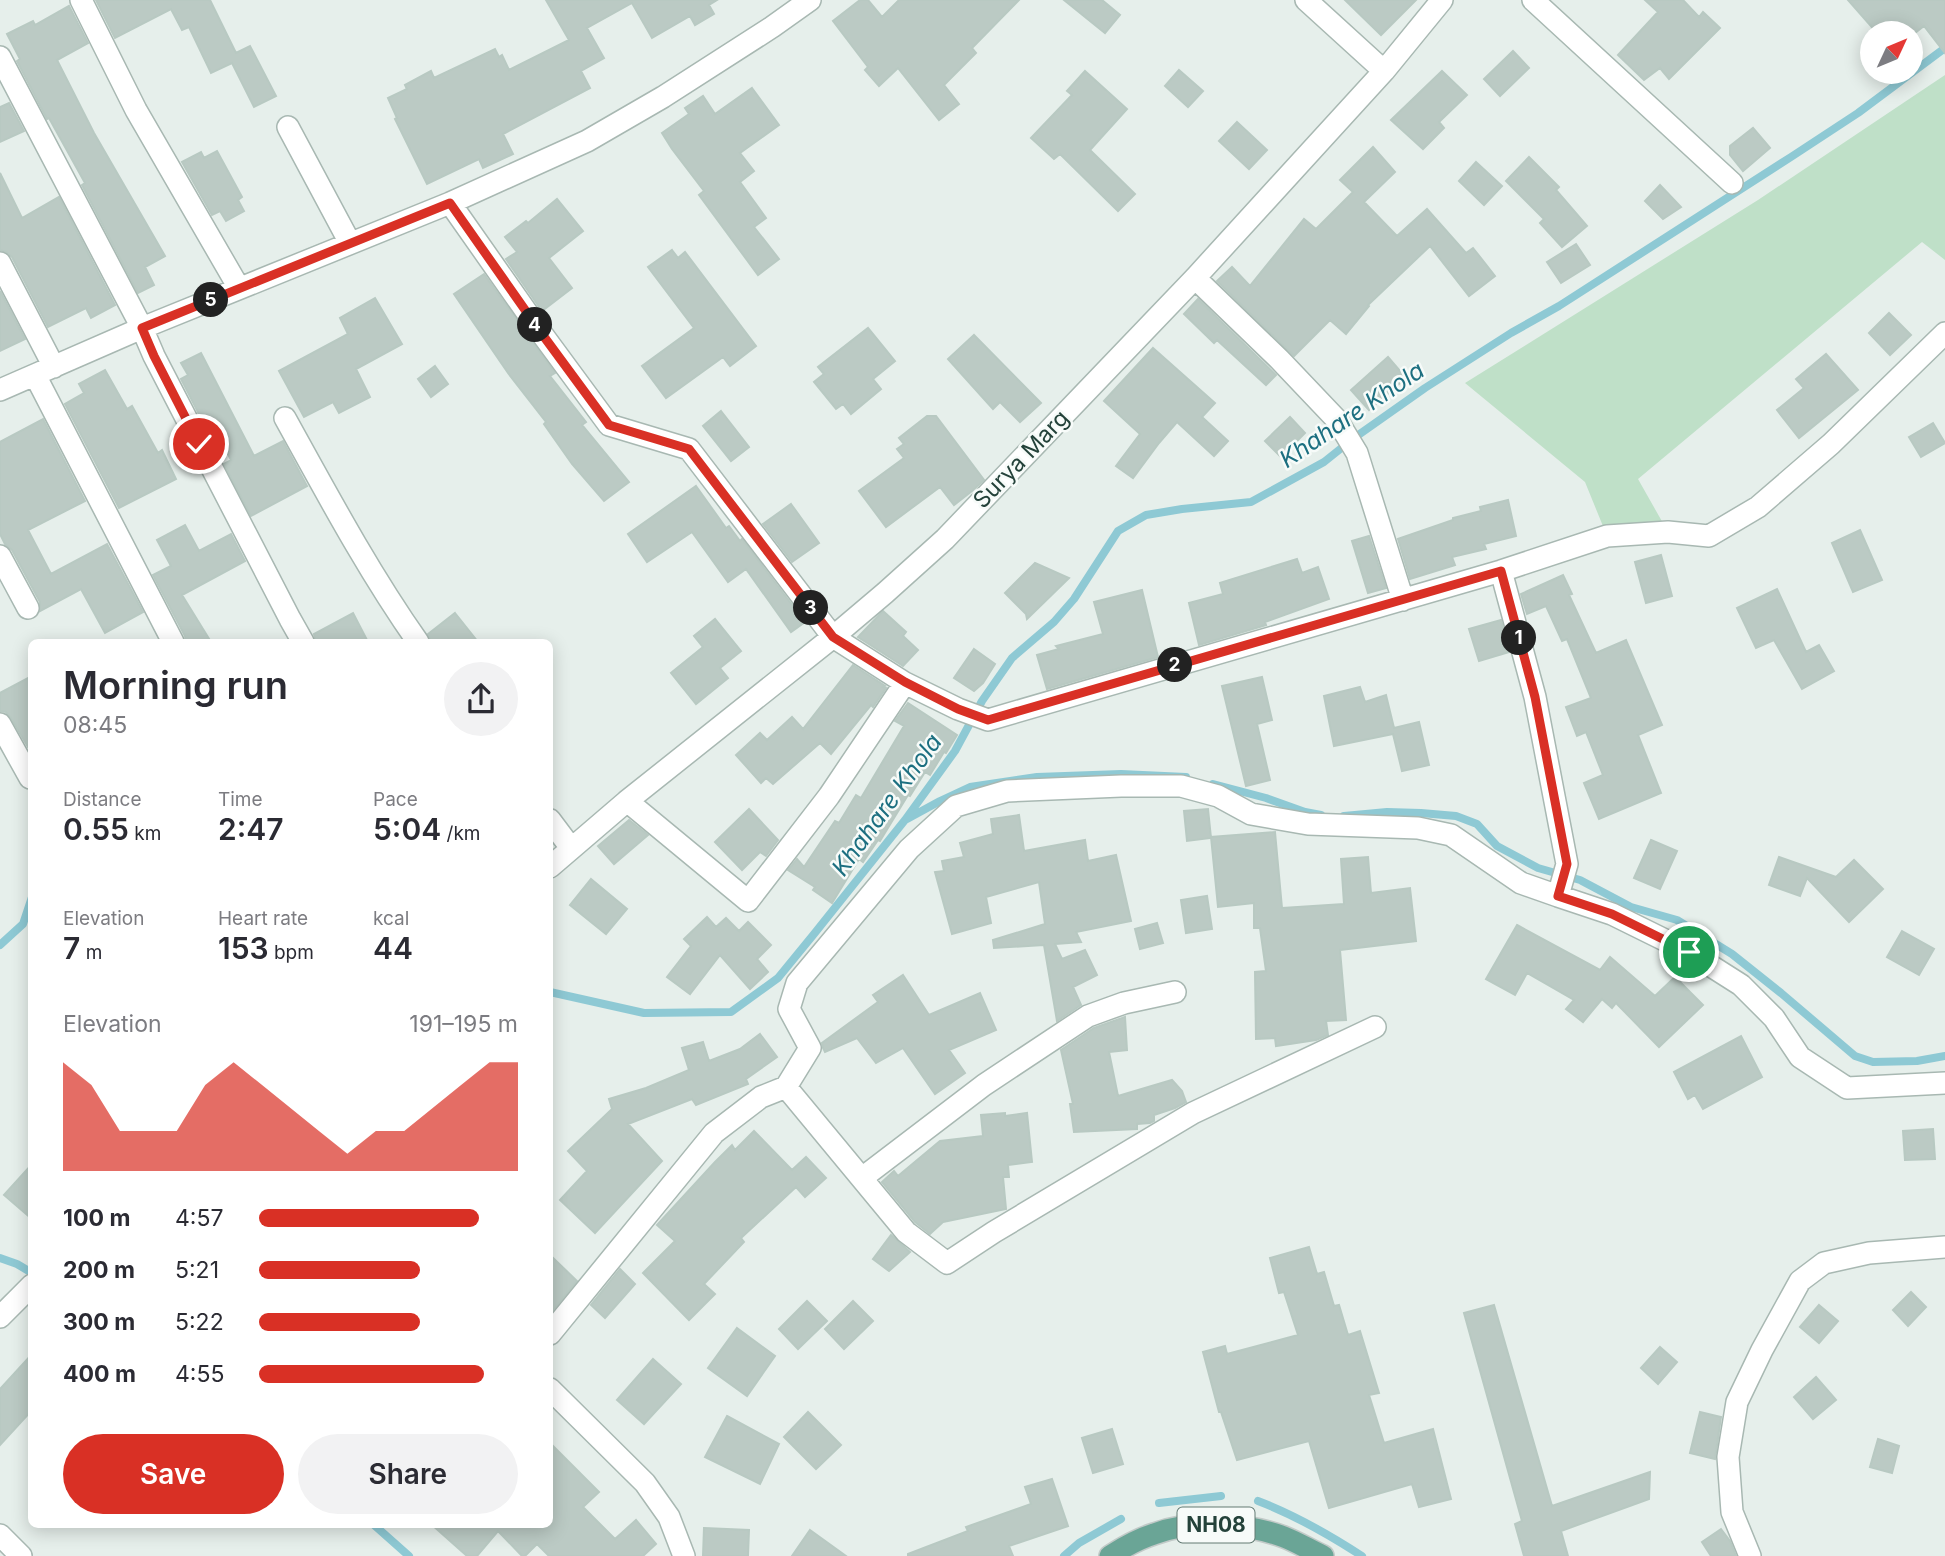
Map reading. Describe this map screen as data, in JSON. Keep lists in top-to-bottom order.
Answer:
{
  "streets": {
    "main road": ["NH08"],
    "street": ["Surya Marg"]
  },
  "water": ["Khahare Khola"],
  "north": "top right",
  "page": {
    "pins": [
      "5",
      "4",
      "3",
      "1",
      "2"
    ],
    "heading": ["Morning run", "08:45"],
    "stats": [
      ["Distance", "0.55 km"],
      ["Time", "2:47"],
      ["Pace", "5:04 /km"],
      ["Elevation", "7 m"],
      ["Heart rate", "153 bpm"],
      ["kcal", "44"]
    ],
    "chart": ["Elevation", "191–195 m"],
    "list": [
      {
        "name": "100 m",
        "note": "4:57"
      },
      {
        "name": "200 m",
        "note": "5:21"
      },
      {
        "name": "300 m",
        "note": "5:22"
      },
      {
        "name": "400 m",
        "note": "4:55"
      }
    ],
    "buttons": ["Save", "Share"]
  }
}
